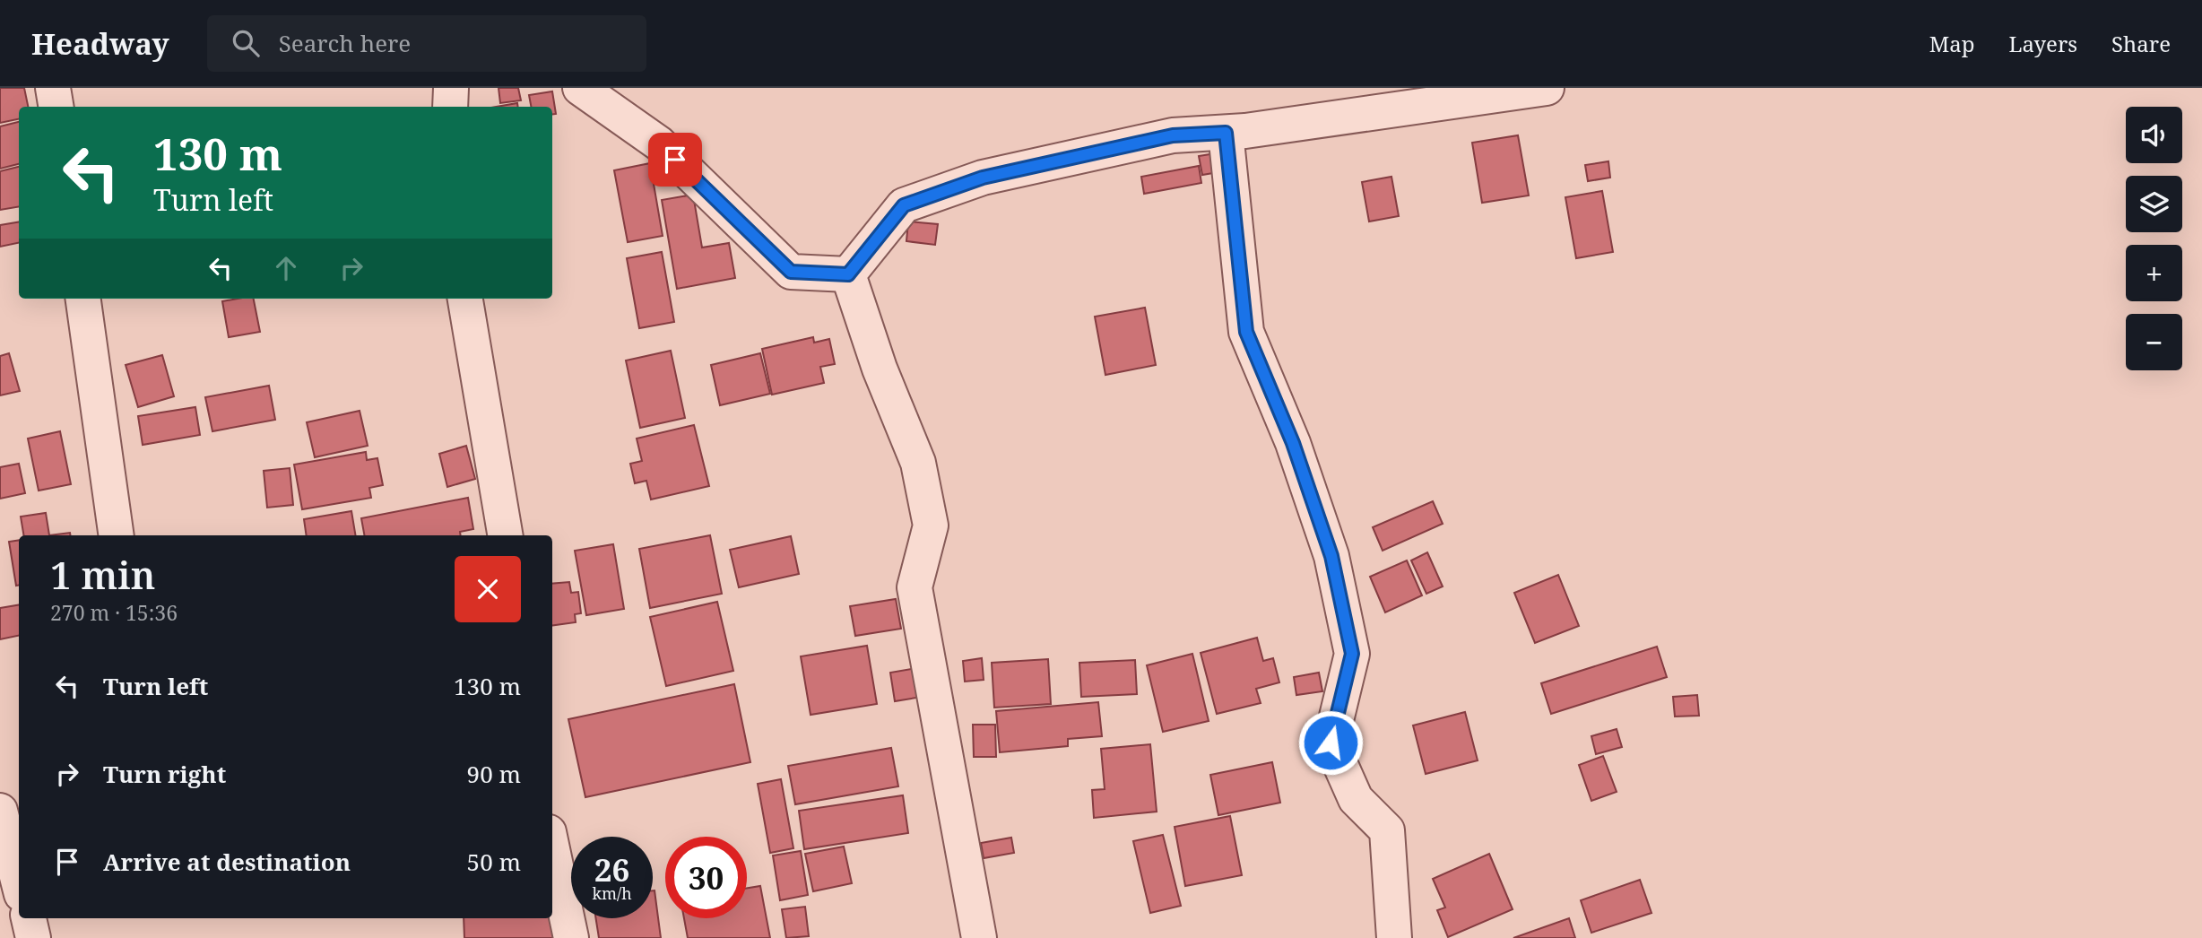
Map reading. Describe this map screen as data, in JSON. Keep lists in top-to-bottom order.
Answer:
{
  "page": {
    "header": "Headway",
    "search": "Search here",
    "nav": ["Map", "Layers", "Share"],
    "map_buttons": ["+", "−"],
    "turn": ["130 m", "Turn left"],
    "heading": ["1 min", "270 m · 15:36"],
    "list": [
      {
        "name": "Turn left",
        "value": "130 m"
      },
      {
        "name": "Turn right",
        "value": "90 m"
      },
      {
        "name": "Arrive at destination",
        "value": "50 m"
      }
    ],
    "speed": "26 km/h",
    "limit": "30"
  }
}
